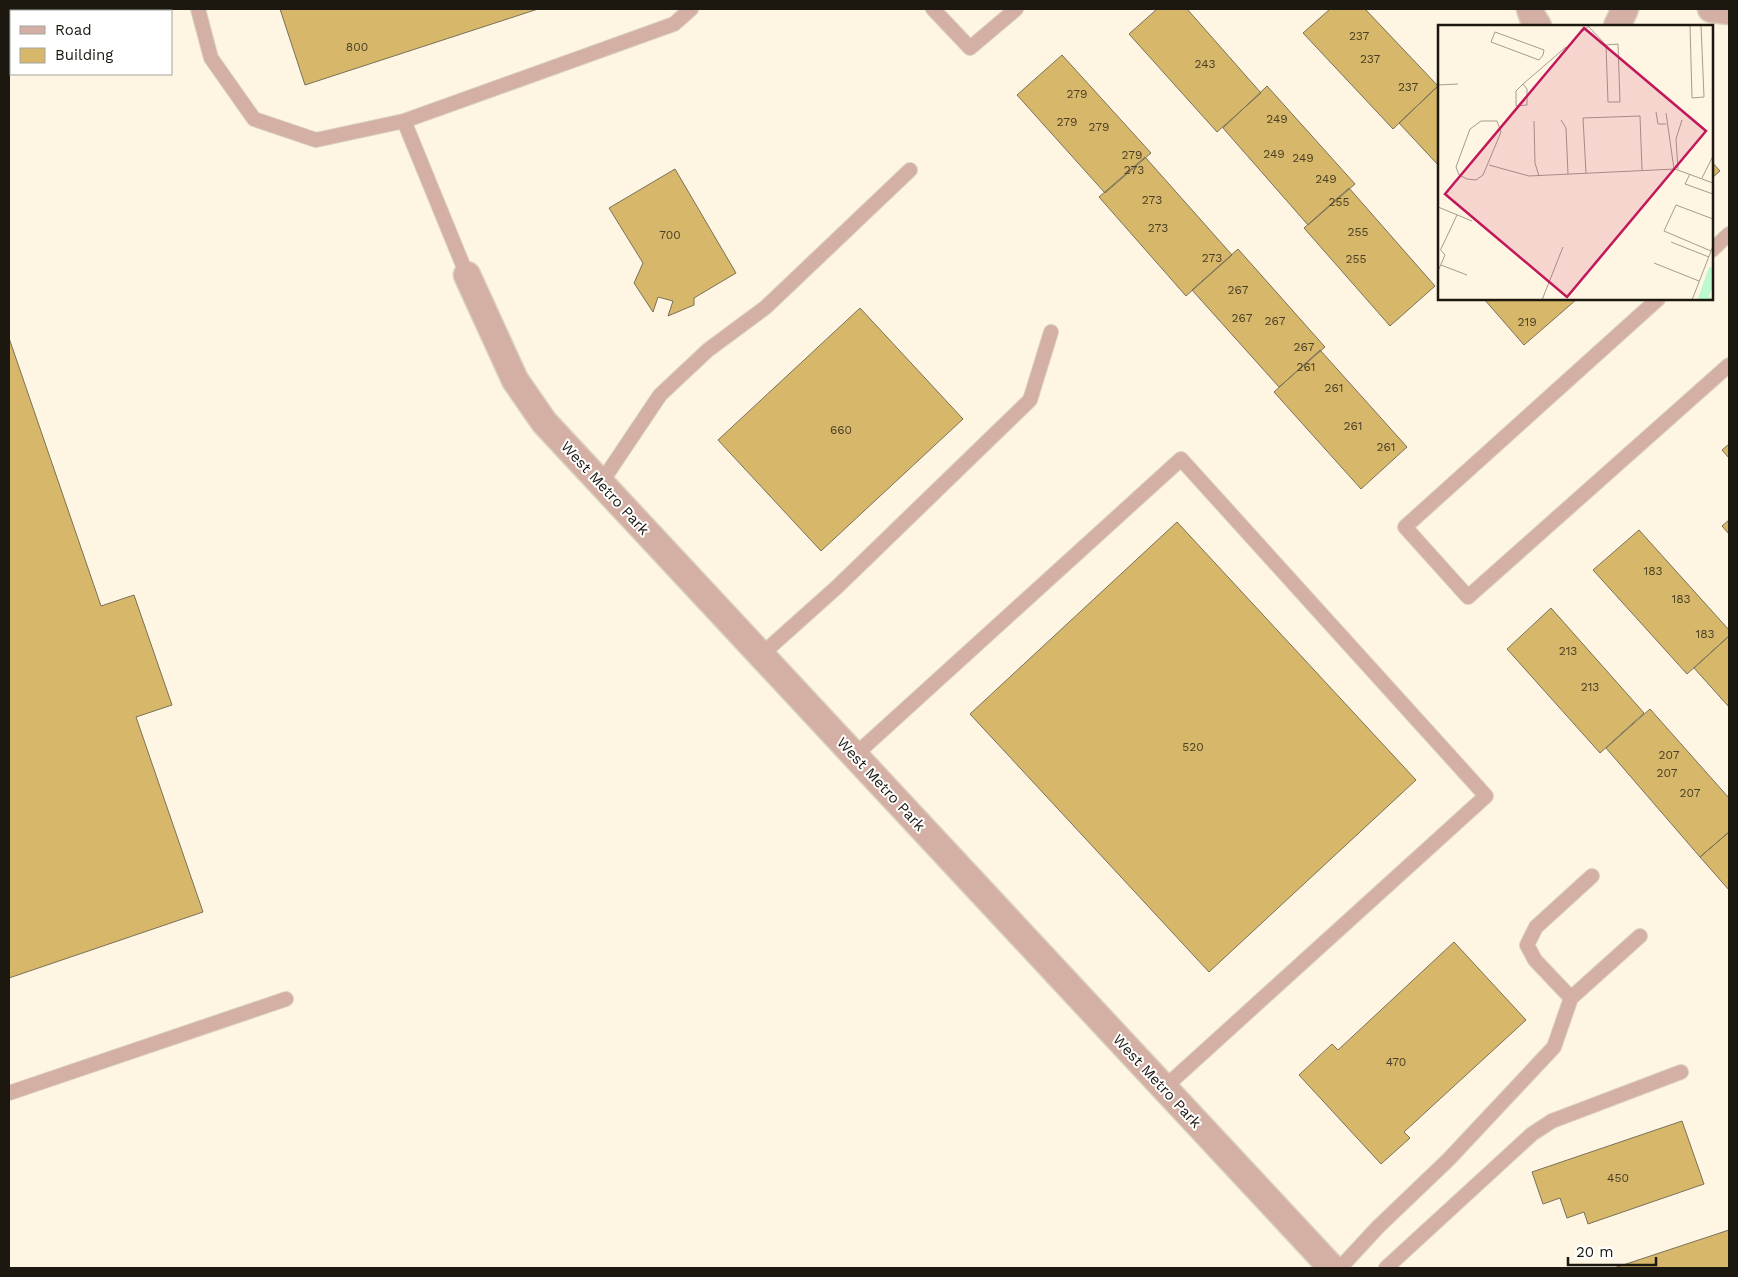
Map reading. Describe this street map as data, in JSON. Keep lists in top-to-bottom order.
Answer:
{
  "streets": {
    "street": ["West Metro Park"]
  },
  "house_numbers": [
    "237",
    "800",
    "237",
    "243",
    "237",
    "279",
    "249",
    "279",
    "279",
    "249",
    "279",
    "249",
    "273",
    "249",
    "273",
    "255",
    "273",
    "255",
    "700",
    "273",
    "255",
    "267",
    "267",
    "267",
    "219",
    "267",
    "261",
    "261",
    "261",
    "660",
    "261",
    "183",
    "183",
    "183",
    "213",
    "213",
    "520",
    "207",
    "207",
    "207",
    "470",
    "450"
  ],
  "legend": ["Road", "Building"],
  "scale_bar": "20 m"
}
